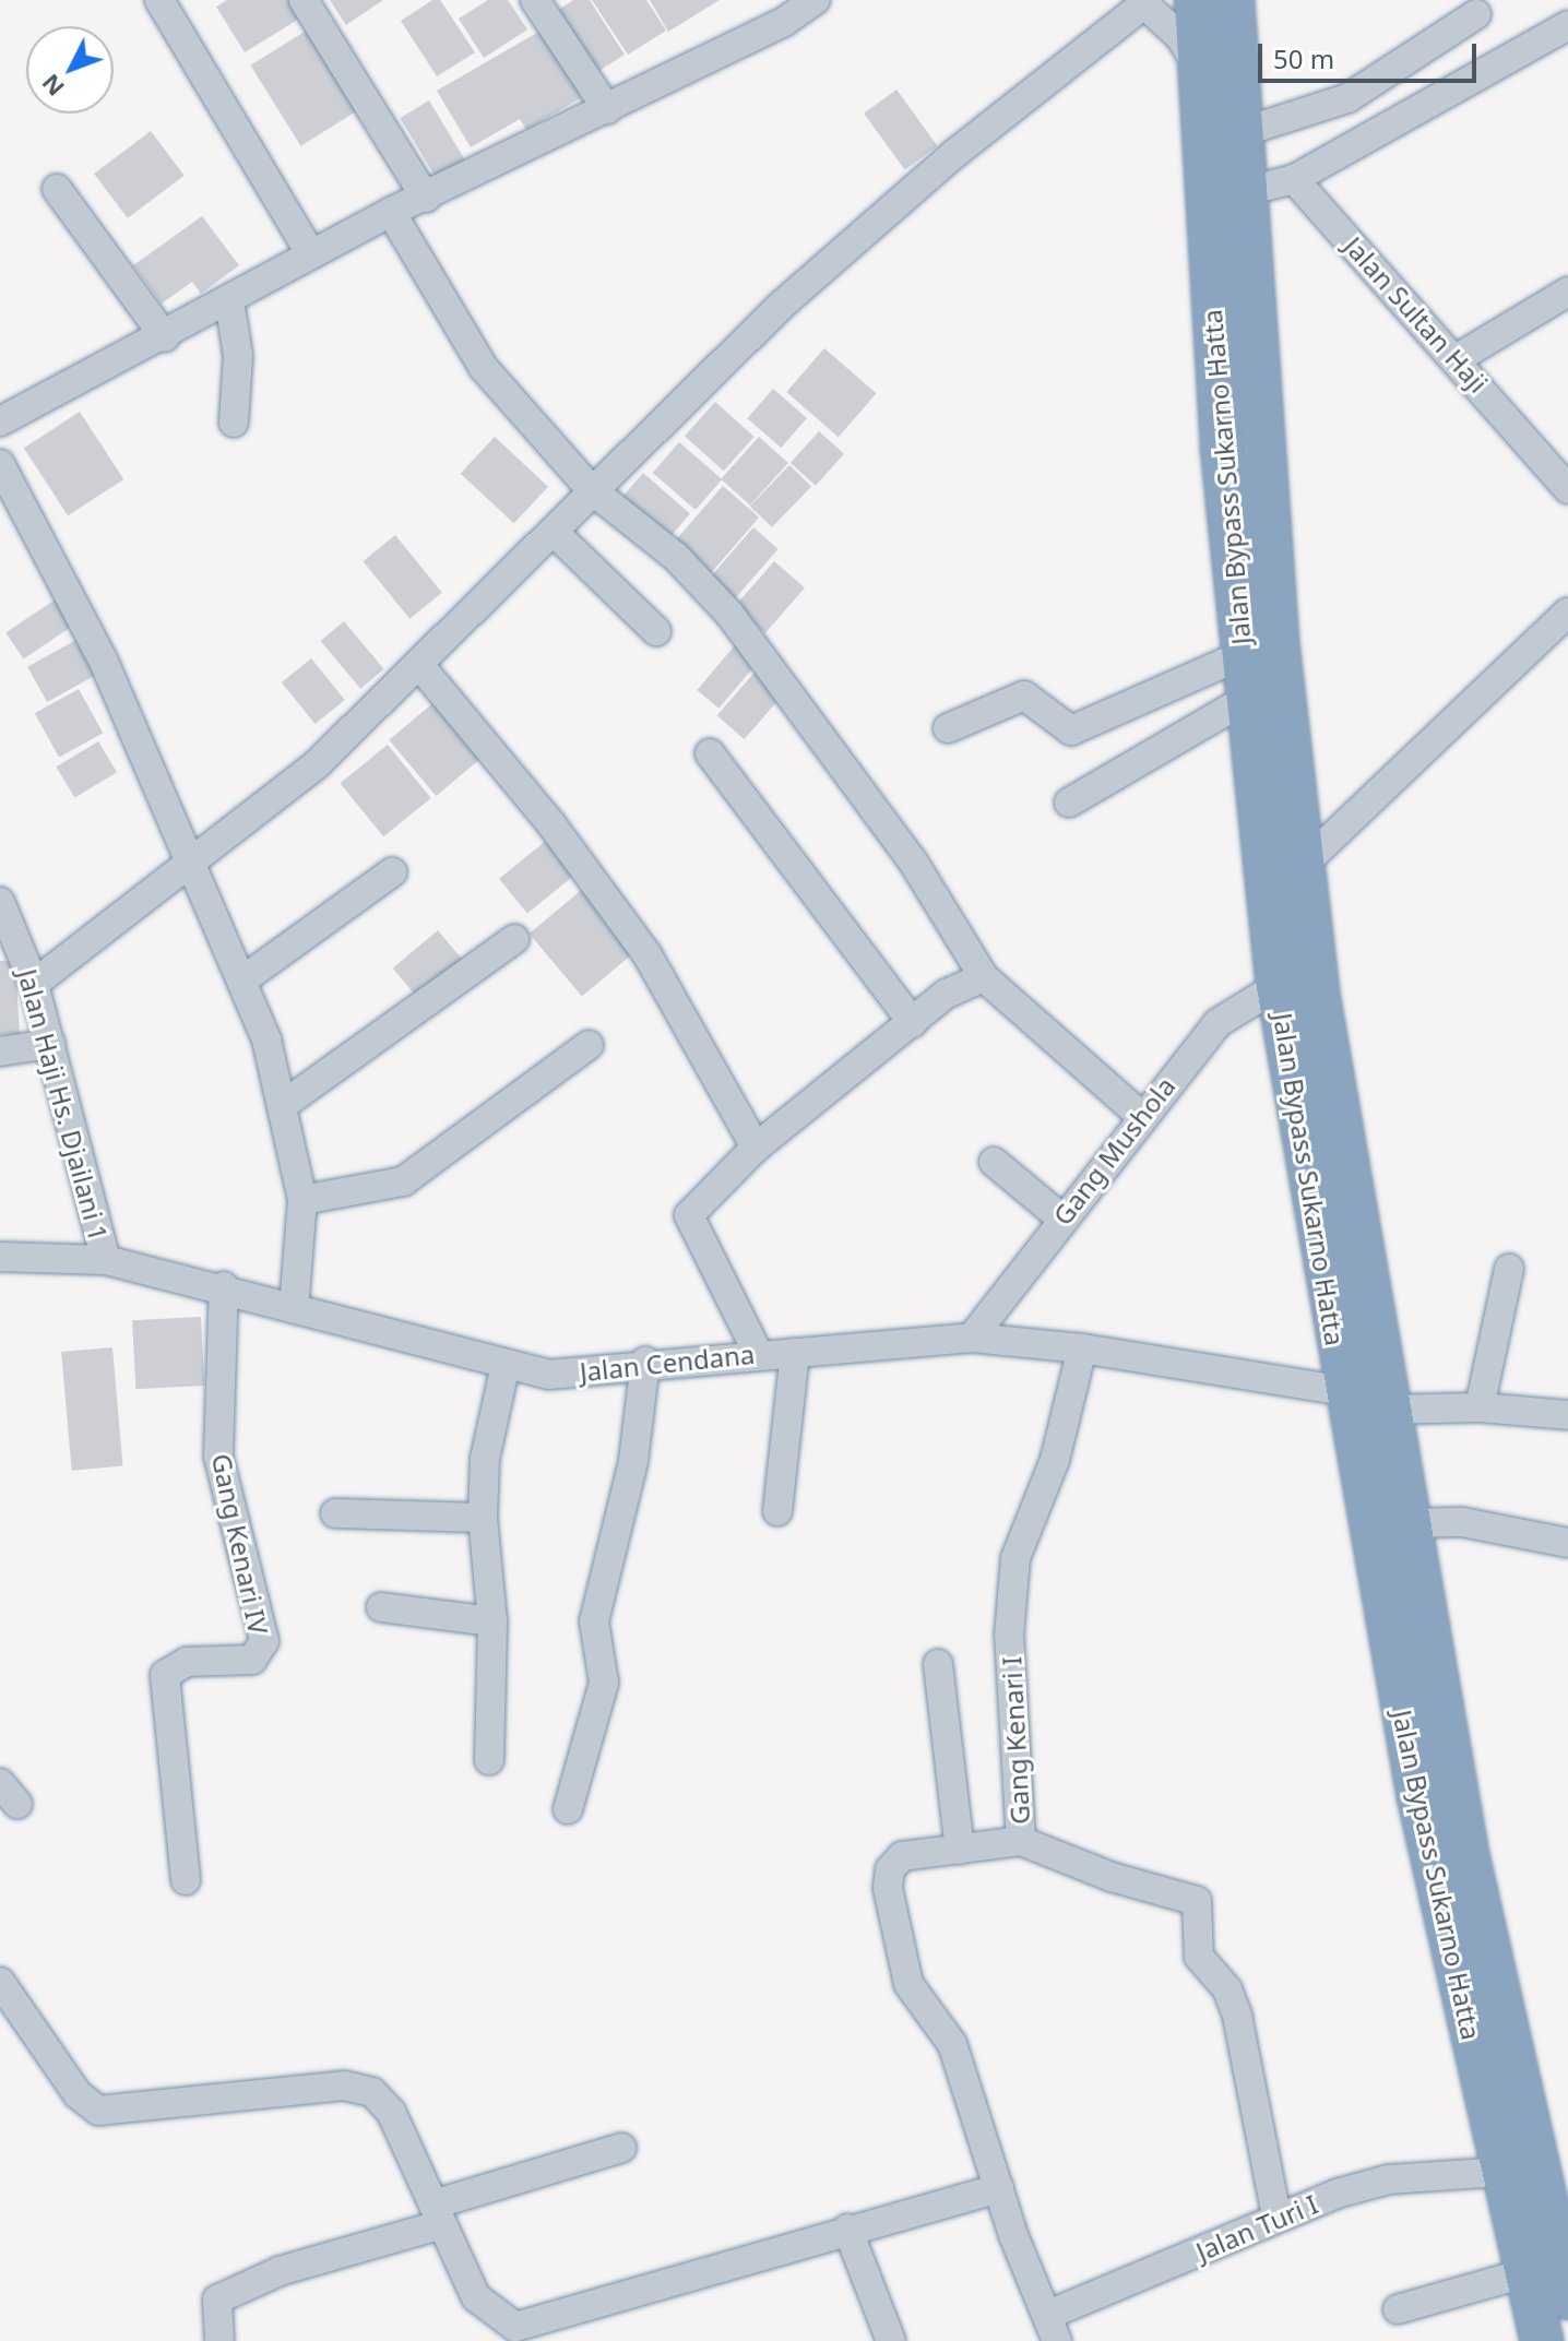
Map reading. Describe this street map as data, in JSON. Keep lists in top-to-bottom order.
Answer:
{
  "streets": {
    "highway": ["Jalan Bypass Sukarno Hatta"],
    "street": [
      "Jalan Sultan Haji",
      "Jalan Haji Hs. Djailani 1",
      "Gang Mushola",
      "Jalan Cendana",
      "Gang Kenari IV",
      "Gang Kenari I",
      "Jalan Turi I"
    ]
  },
  "crossings": [
    ["Jalan Bypass Sukarno Hatta", "Gang Mushola"],
    ["Jalan Bypass Sukarno Hatta", "Jalan Cendana"],
    ["Jalan Bypass Sukarno Hatta", "Jalan Turi I"],
    ["Jalan Haji Hs. Djailani 1", "Jalan Cendana"],
    ["Gang Mushola", "Jalan Cendana"],
    ["Jalan Cendana", "Gang Kenari IV"],
    ["Jalan Cendana", "Gang Kenari I"],
    ["Gang Kenari I", "Jalan Turi I"]
  ],
  "scale_bar": "50 m",
  "north": "bottom left"
}
